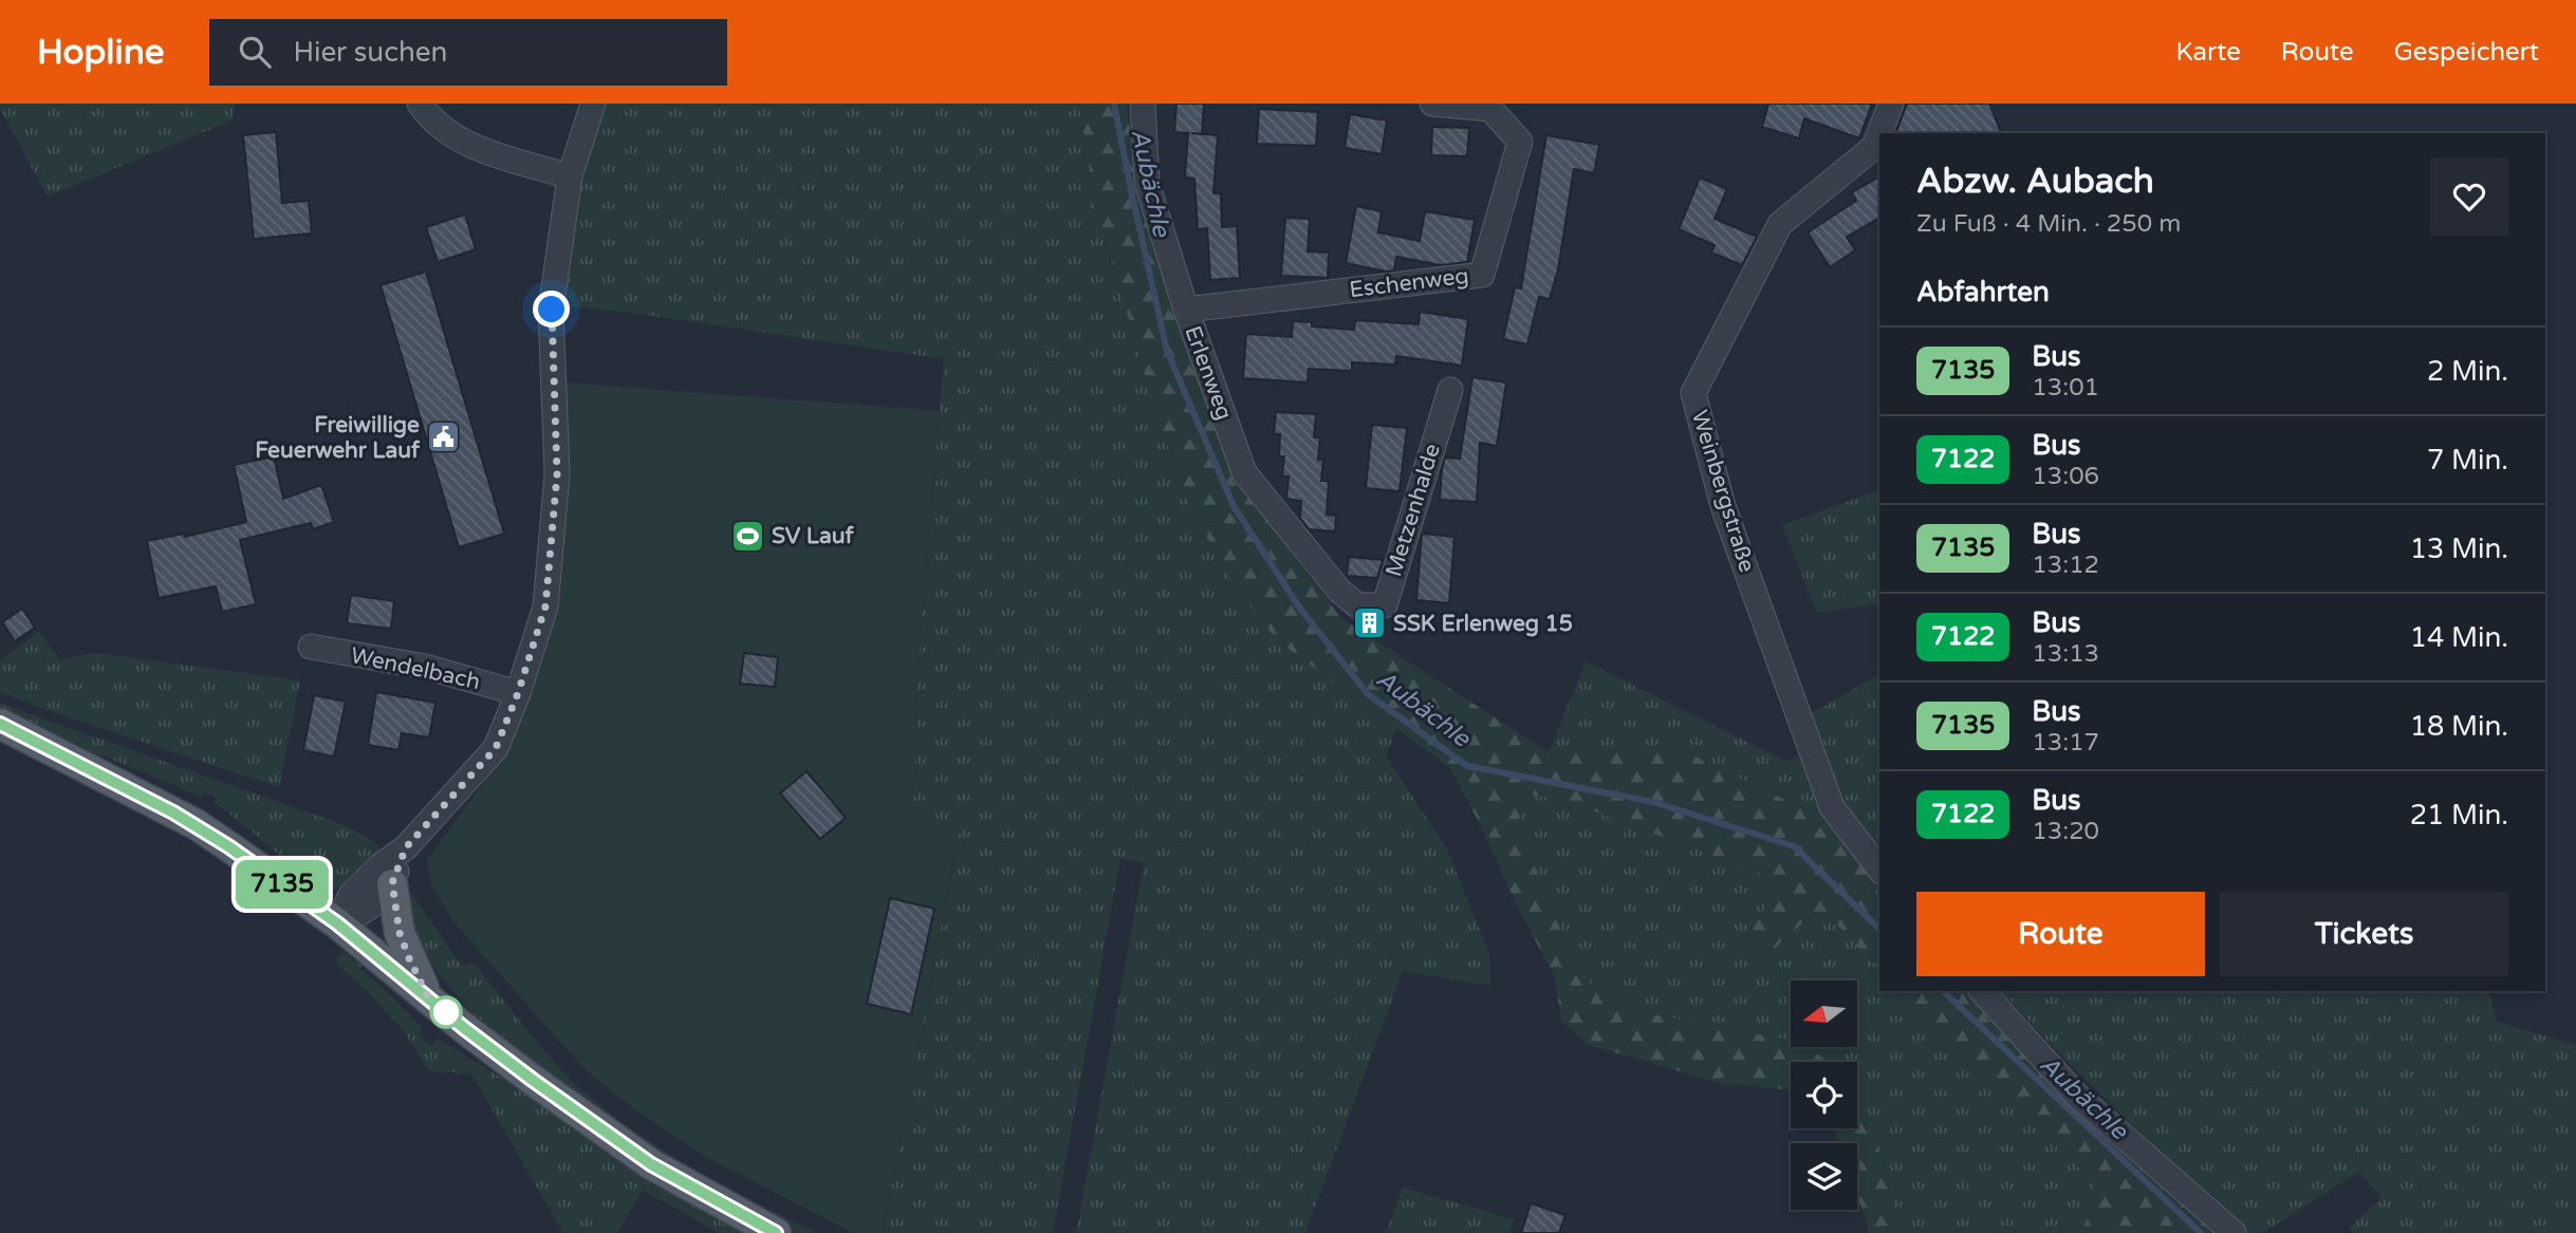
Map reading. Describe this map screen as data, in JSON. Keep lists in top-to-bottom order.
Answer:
{
  "streets": {
    "street": [
      "Eschenweg",
      "Erlenweg",
      "Weinbergstraße",
      "Metzenhalde",
      "Wendelbach"
    ]
  },
  "crossings": [
    ["Eschenweg", "Erlenweg"],
    ["Erlenweg", "Metzenhalde"]
  ],
  "water": ["Aubächle"],
  "places": {
    "public building": ["Freiwillige Feuerwehr Lauf"],
    "sports": ["SV Lauf"],
    "building": ["SSK Erlenweg 15"]
  },
  "lines": ["bus line 7135"],
  "north": "left",
  "page": {
    "header": "Hopline",
    "search": "Hier suchen",
    "nav": ["Karte", "Route", "Gespeichert"],
    "on_map": "7135",
    "heading": [
      ["Abzw. Aubach", "Zu Fuß · 4 Min. · 250 m"],
      "Abfahrten"
    ],
    "list": [
      {
        "mark": "7135",
        "name": "Bus",
        "note": "13:01",
        "value": "2 Min."
      },
      {
        "mark": "7122",
        "name": "Bus",
        "note": "13:06",
        "value": "7 Min."
      },
      {
        "mark": "7135",
        "name": "Bus",
        "note": "13:12",
        "value": "13 Min."
      },
      {
        "mark": "7122",
        "name": "Bus",
        "note": "13:13",
        "value": "14 Min."
      },
      {
        "mark": "7135",
        "name": "Bus",
        "note": "13:17",
        "value": "18 Min."
      },
      {
        "mark": "7122",
        "name": "Bus",
        "note": "13:20",
        "value": "21 Min."
      }
    ],
    "buttons": ["Route", "Tickets"]
  }
}
